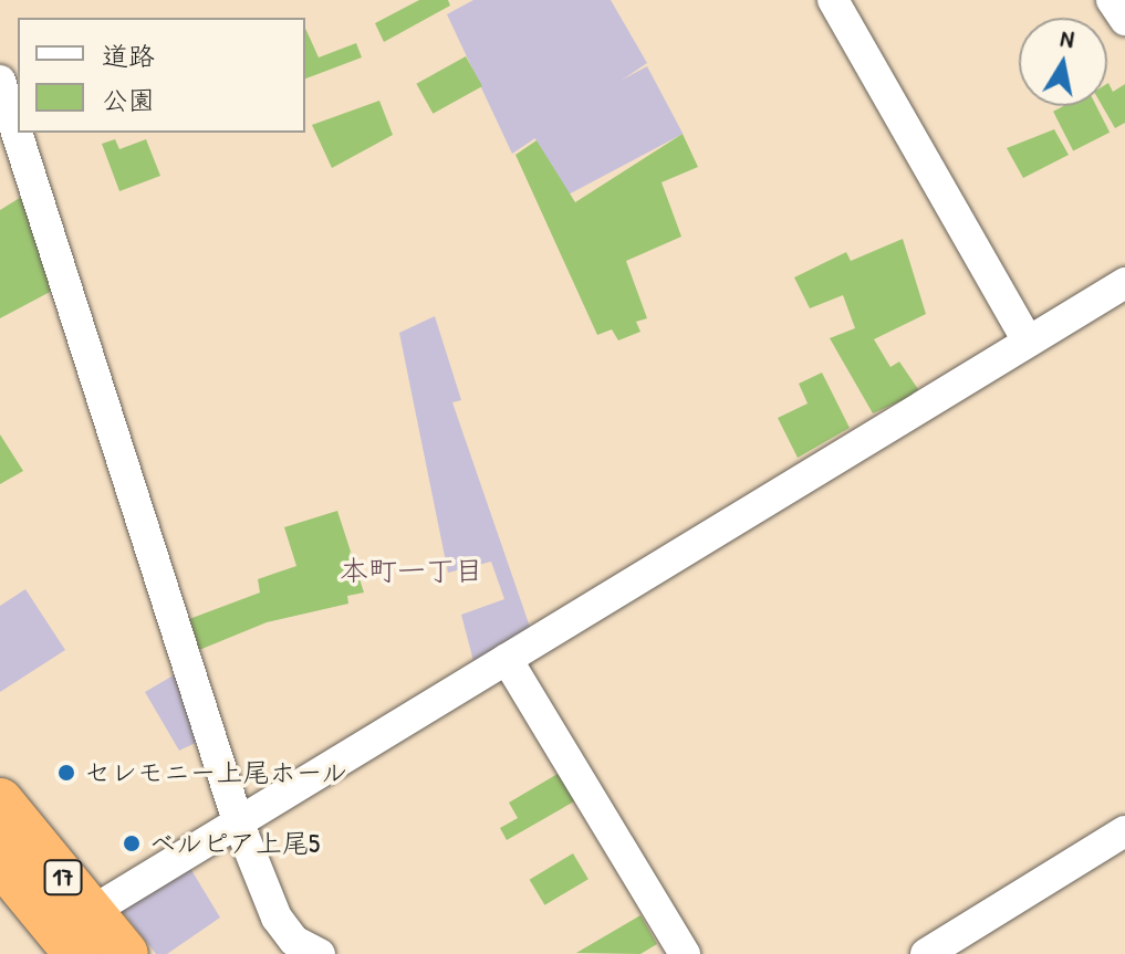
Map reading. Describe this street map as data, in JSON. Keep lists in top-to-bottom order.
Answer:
{
  "streets": {
    "highway": ["17"]
  },
  "districts": ["本町一丁目"],
  "places": ["セレモニー上尾ホール", "ベルピア上尾5"],
  "legend": ["道路", "公園"],
  "north": "top"
}
